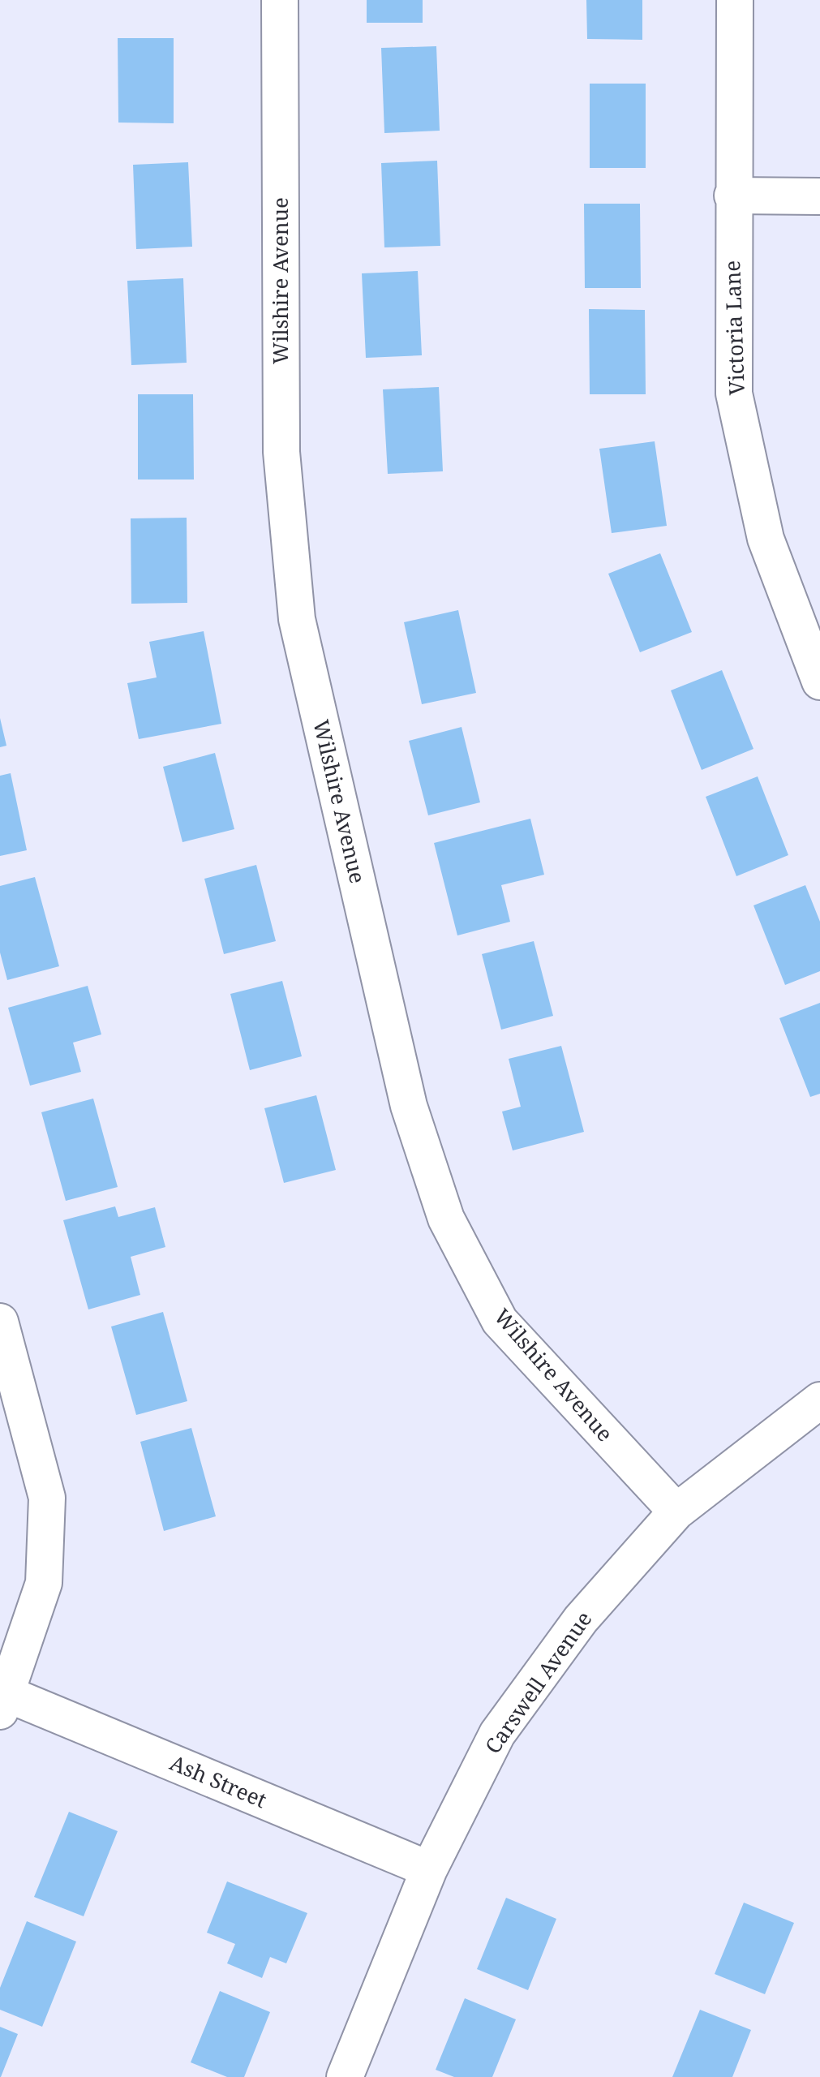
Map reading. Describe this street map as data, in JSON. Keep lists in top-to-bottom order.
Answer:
{
  "streets": {
    "street": [
      "Wilshire Avenue",
      "Victoria Lane",
      "Carswell Avenue",
      "Ash Street"
    ]
  },
  "crossings": [
    ["Wilshire Avenue", "Carswell Avenue"],
    ["Carswell Avenue", "Ash Street"]
  ]
}
